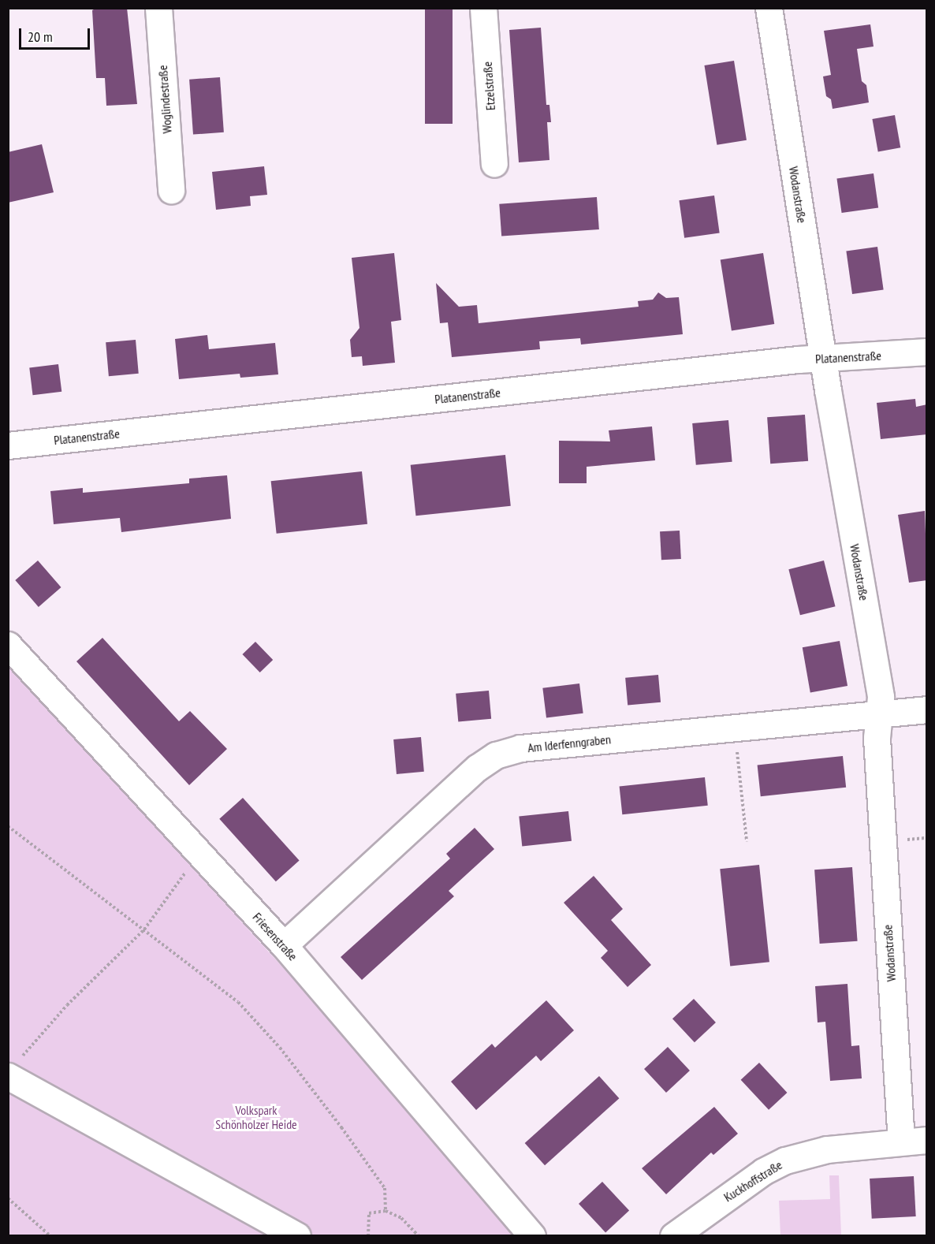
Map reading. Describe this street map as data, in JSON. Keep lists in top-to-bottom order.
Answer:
{
  "streets": {
    "street": [
      "Etzelstraße",
      "Woglindestraße",
      "Wodanstraße",
      "Platanenstraße",
      "Am Iderfenngraben",
      "Friesenstraße",
      "Kuckhoffstraße"
    ]
  },
  "crossings": [
    ["Wodanstraße", "Platanenstraße"],
    ["Wodanstraße", "Am Iderfenngraben"],
    ["Wodanstraße", "Kuckhoffstraße"],
    ["Am Iderfenngraben", "Friesenstraße"]
  ],
  "parks": ["Volkspark Schönholzer Heide"],
  "scale_bar": "20 m"
}
